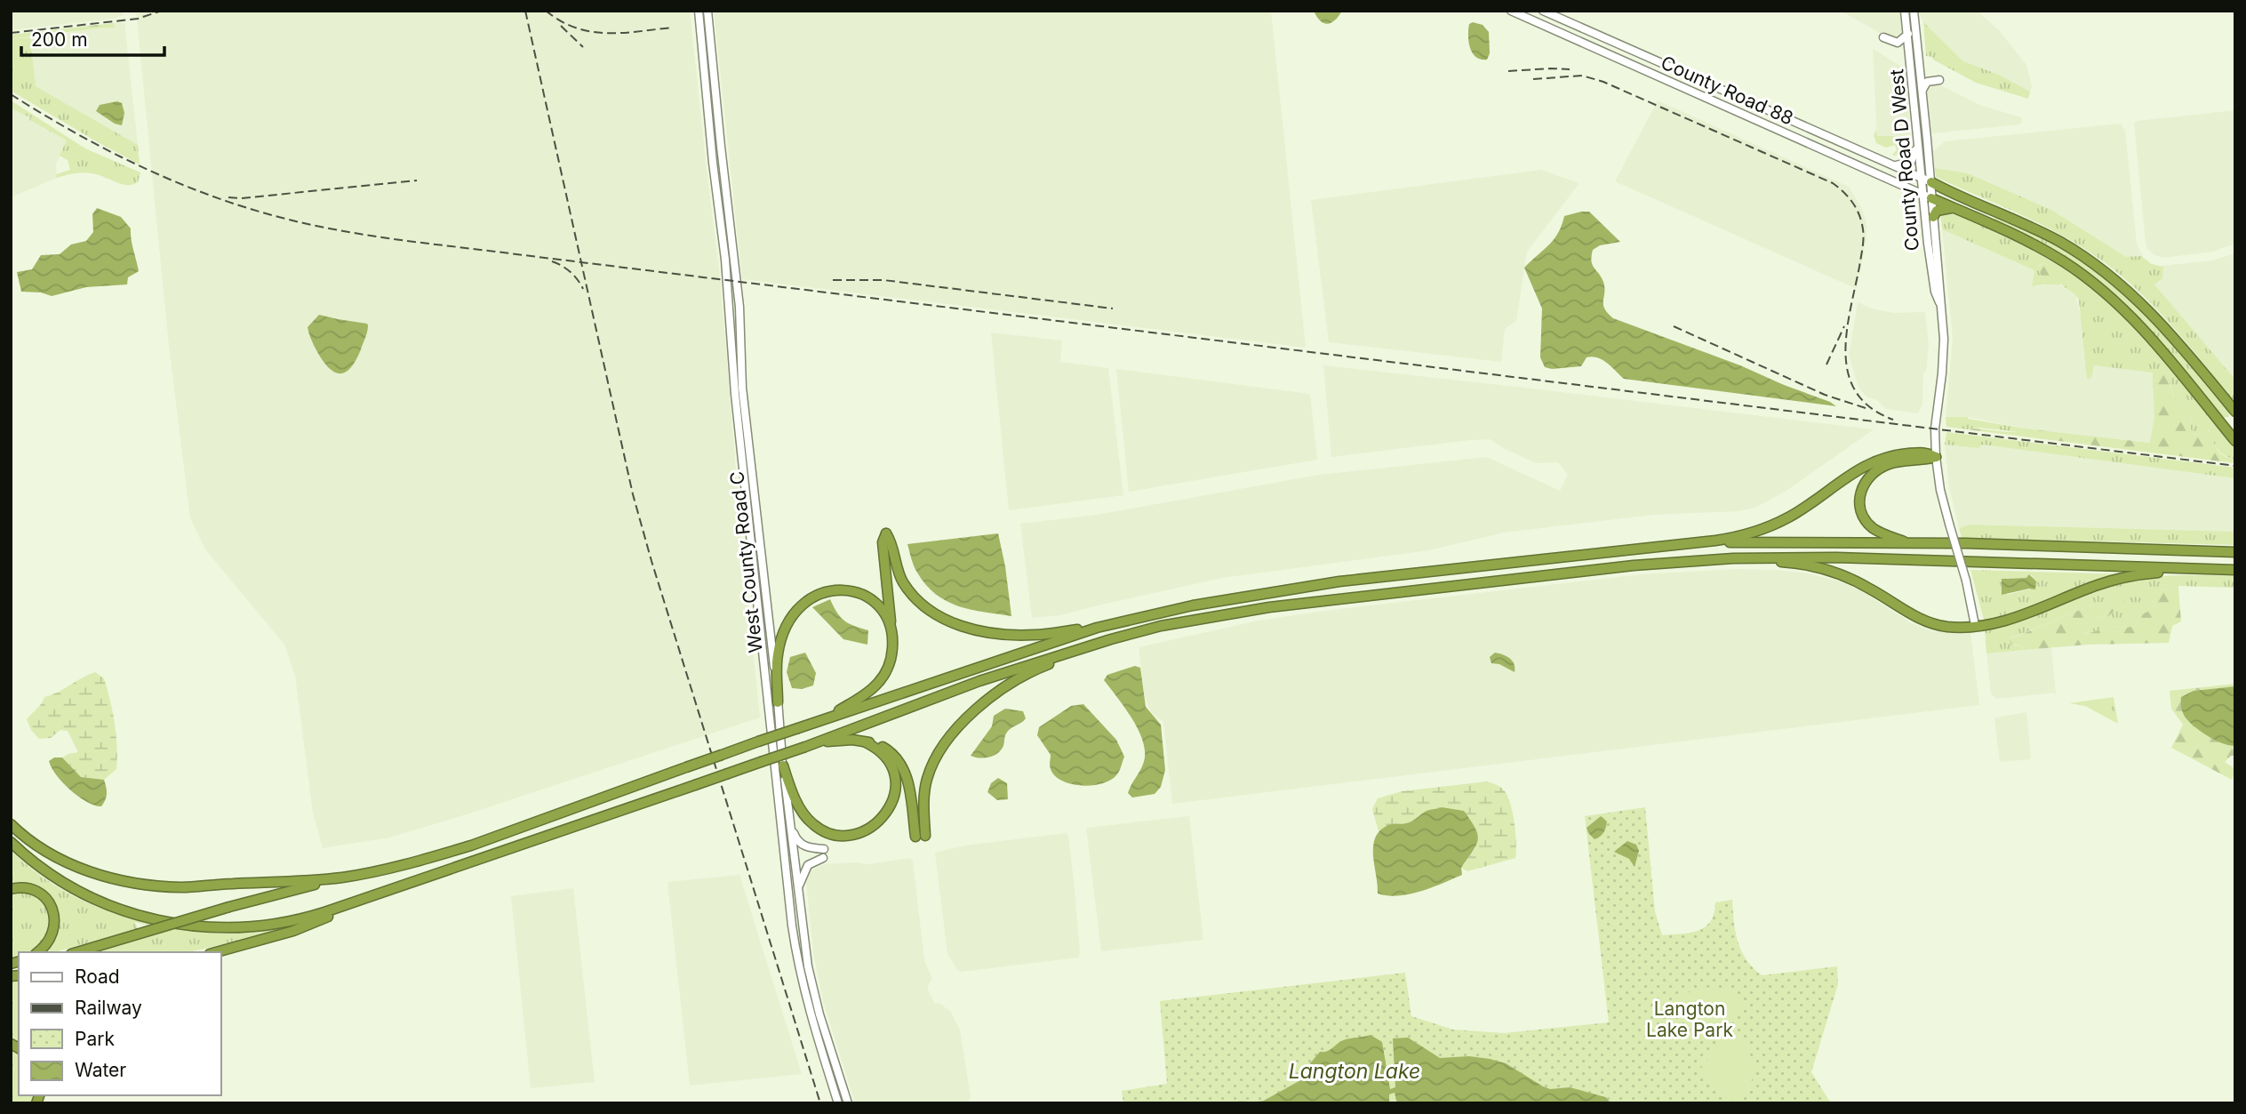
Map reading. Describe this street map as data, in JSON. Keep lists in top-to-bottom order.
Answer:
{
  "streets": {
    "main road": ["County Road 88", "County Road D West", "West County Road C"]
  },
  "crossings": [
    ["County Road 88", "County Road D West"]
  ],
  "water": ["Langton Lake"],
  "parks": ["Langton Lake Park"],
  "legend": [
    "Road",
    "Railway",
    "Park",
    "Water"
  ],
  "scale_bar": "200 m"
}
